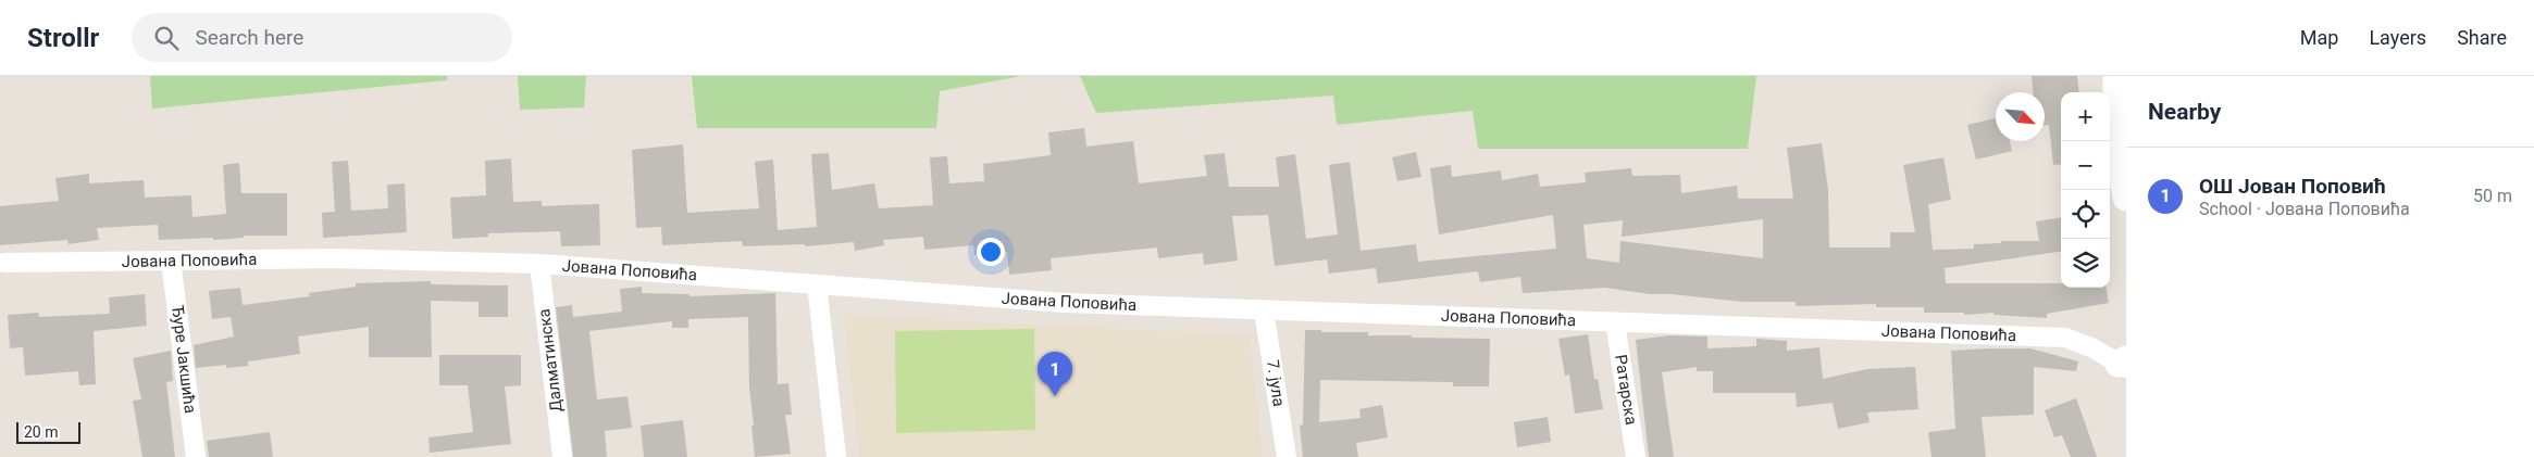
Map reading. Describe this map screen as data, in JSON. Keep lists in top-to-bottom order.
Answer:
{
  "streets": {
    "street": [
      "Јована Поповића",
      "Ђуре Јакшића",
      "Далматинска",
      "7. јула",
      "Ратарска"
    ]
  },
  "crossings": [
    ["Јована Поповића", "Ђуре Јакшића"],
    ["Јована Поповића", "Далматинска"],
    ["Јована Поповића", "7. јула"],
    ["Јована Поповића", "Ратарска"]
  ],
  "scale_bar": "20 m",
  "north": "bottom right",
  "page": {
    "header": "Strollr",
    "search": "Search here",
    "nav": ["Map", "Layers", "Share"],
    "heading": "Nearby",
    "map_buttons": ["+", "−"],
    "list": [
      {
        "mark": "1",
        "name": "ОШ Јован Поповић",
        "note": "School · Јована Поповића",
        "value": "50 m"
      }
    ],
    "pins": "1",
    "scale": "20 m"
  }
}
